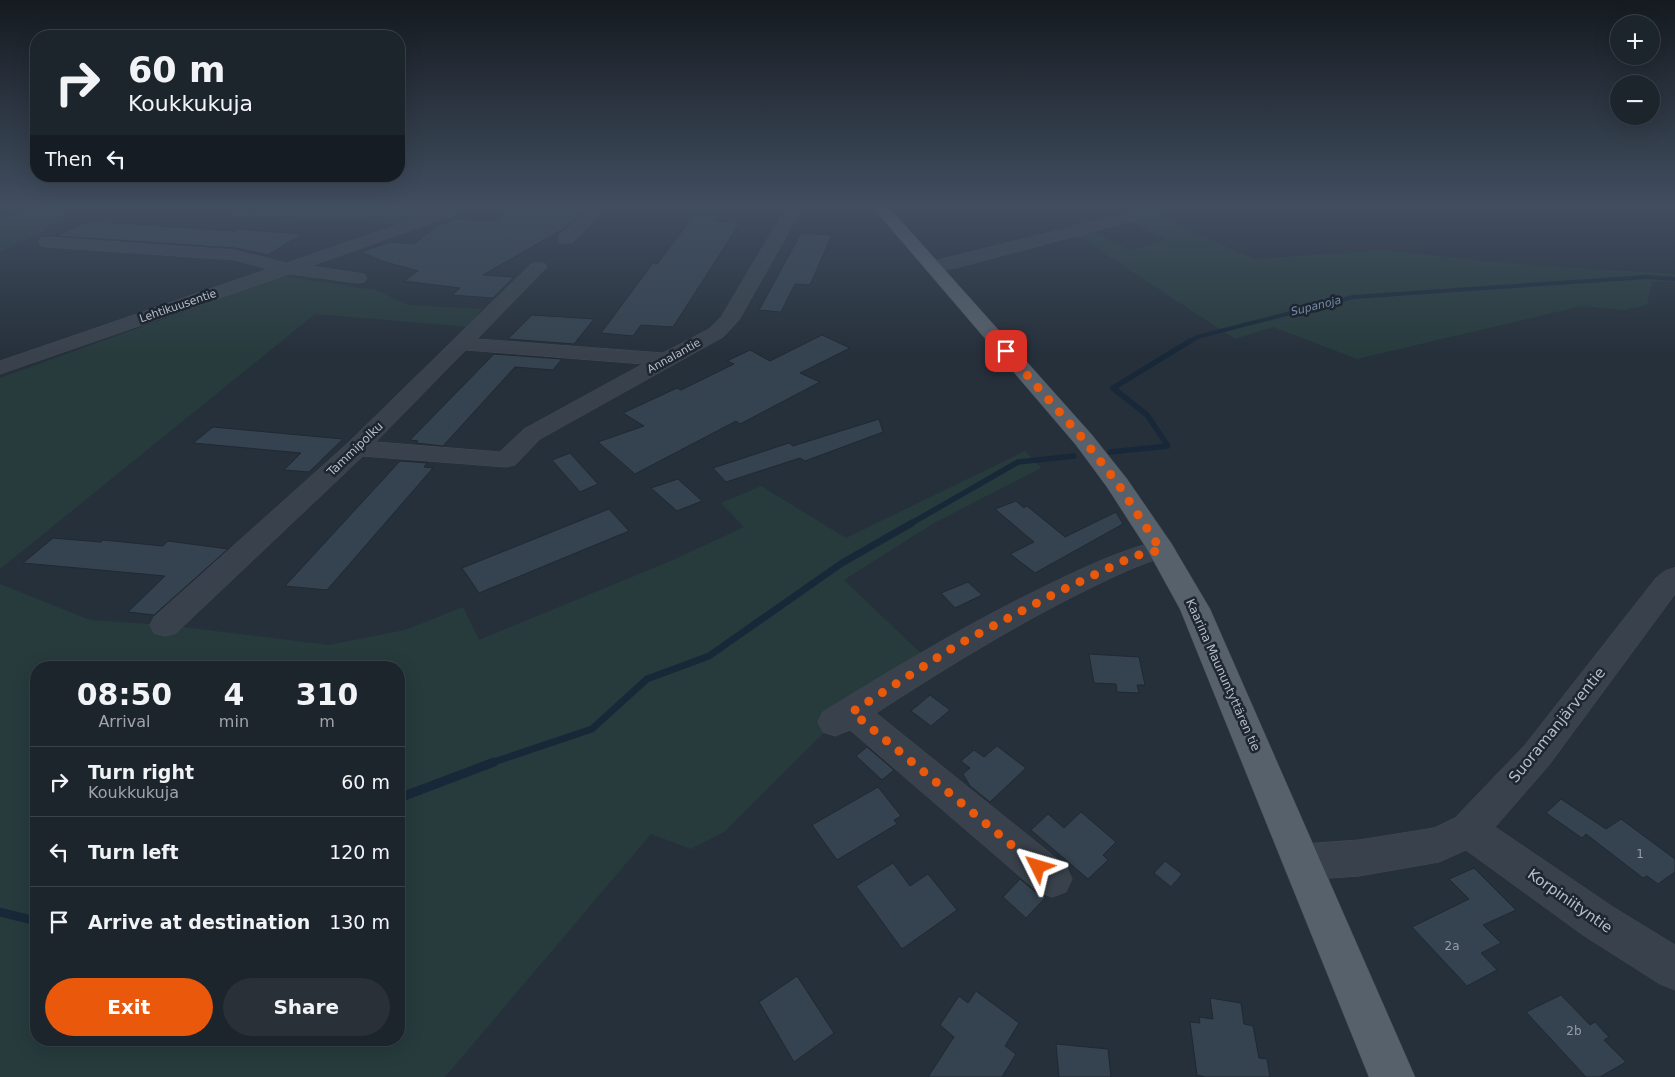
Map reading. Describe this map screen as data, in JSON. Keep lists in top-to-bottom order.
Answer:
{
  "streets": {
    "main road": ["Kaarina Maununtyttären tie"],
    "street": [
      "Lehtikuusentie",
      "Annalantie",
      "Tammipolku",
      "Suoramanjärventie",
      "Korpiniityntie"
    ]
  },
  "crossings": [
    ["Annalantie", "Tammipolku"],
    ["Kaarina Maununtyttären tie", "Suoramanjärventie"],
    ["Suoramanjärventie", "Korpiniityntie"]
  ],
  "water": ["Supanoja"],
  "house_numbers": ["1", "2a", "2b"],
  "page": {
    "map_buttons": ["+", "−"],
    "turn": ["60 m", "Koukkukuja"],
    "then": "Then",
    "eta": [
      "08:50",
      "Arrival",
      "4",
      "min",
      "310",
      "m"
    ],
    "list": [
      {
        "name": "Turn right",
        "note": "Koukkukuja",
        "value": "60 m"
      },
      {
        "name": "Turn left",
        "value": "120 m"
      },
      {
        "name": "Arrive at destination",
        "value": "130 m"
      }
    ],
    "buttons": ["Exit", "Share"]
  }
}
